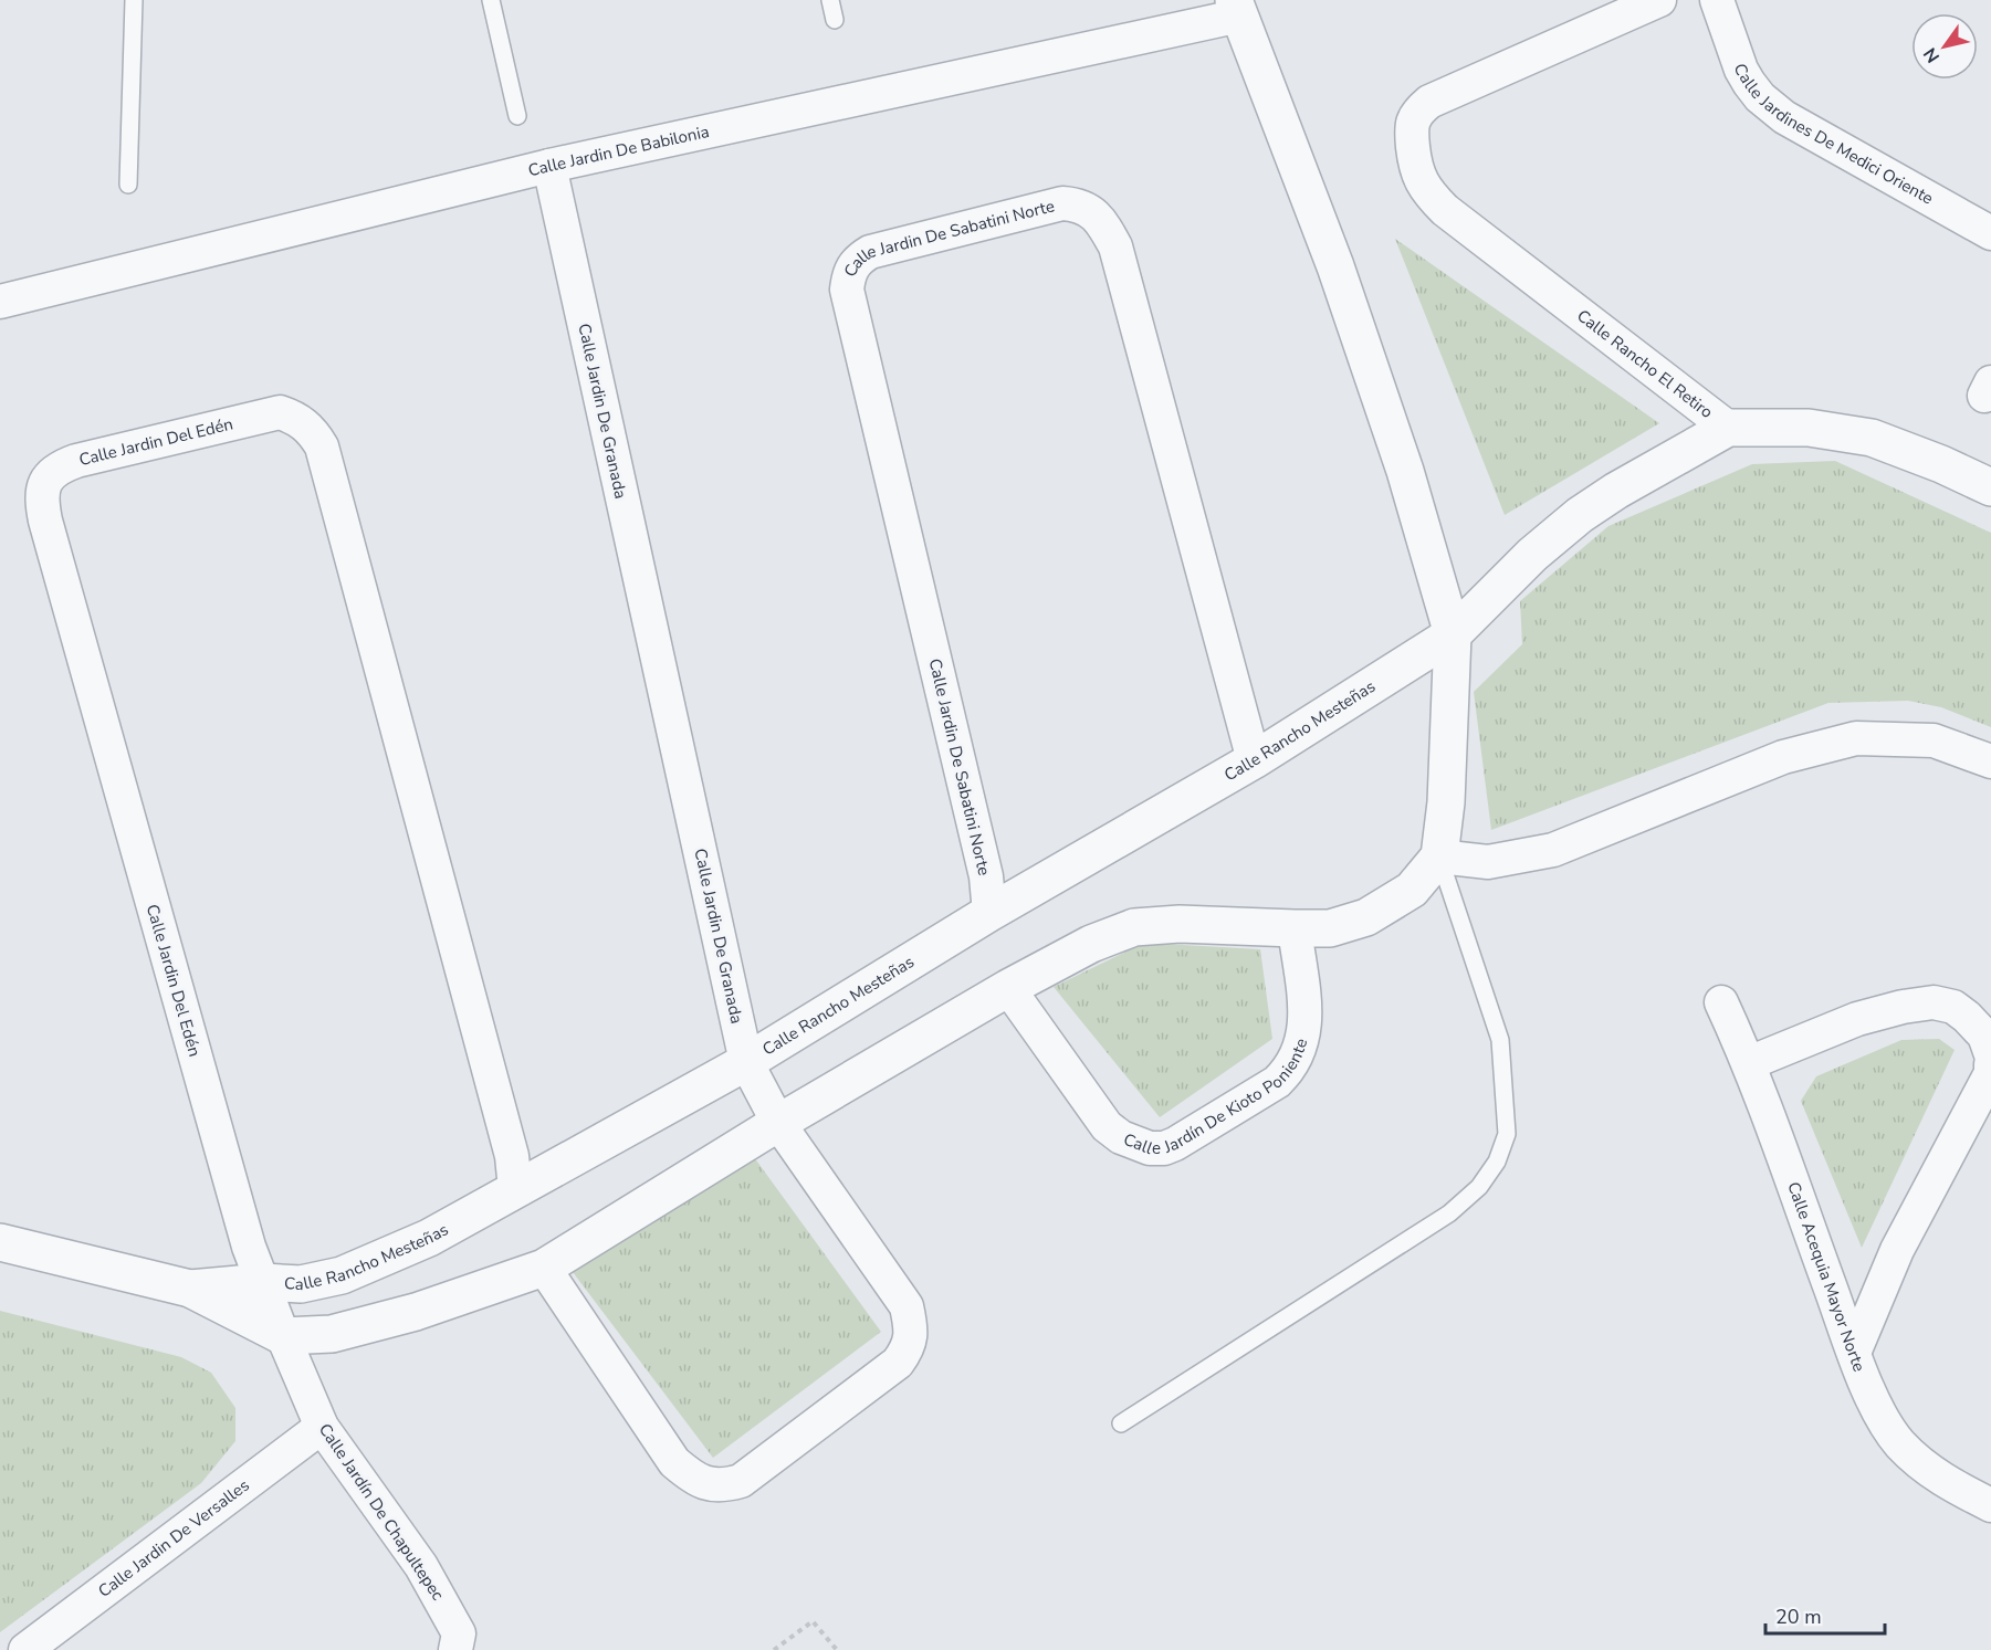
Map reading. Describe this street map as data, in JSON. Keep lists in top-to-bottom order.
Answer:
{
  "streets": {
    "street": [
      "Calle Jardines De Medici Oriente",
      "Calle Jardin De Babilonia",
      "Calle Jardin De Sabatini Norte",
      "Calle Rancho El Retiro",
      "Calle Jardin De Granada",
      "Calle Jardin Del Edén",
      "Calle Rancho Mesteñas",
      "Calle Jardín De Kioto Poniente",
      "Calle Acequia Mayor Norte",
      "Calle Jardín De Chapultepec",
      "Calle Jardin De Versalles"
    ]
  },
  "crossings": [
    ["Calle Jardin De Babilonia", "Calle Jardin De Granada"],
    ["Calle Jardin De Sabatini Norte", "Calle Rancho Mesteñas"],
    ["Calle Rancho El Retiro", "Calle Rancho Mesteñas"],
    ["Calle Jardin De Granada", "Calle Rancho Mesteñas"],
    ["Calle Jardin Del Edén", "Calle Rancho Mesteñas"],
    ["Calle Jardin Del Edén", "Calle Jardín De Chapultepec"],
    ["Calle Rancho Mesteñas", "Calle Jardín De Kioto Poniente"],
    ["Calle Rancho Mesteñas", "Calle Jardín De Chapultepec"],
    ["Calle Jardín De Chapultepec", "Calle Jardin De Versalles"]
  ],
  "scale_bar": "20 m",
  "north": "bottom left"
}
